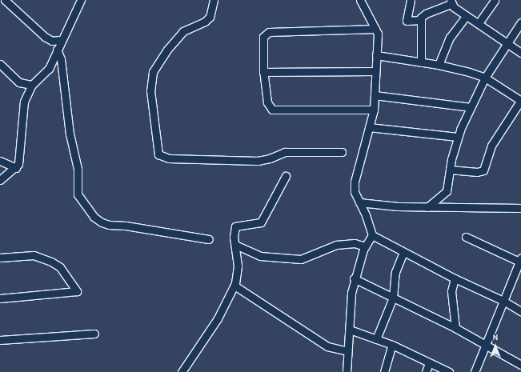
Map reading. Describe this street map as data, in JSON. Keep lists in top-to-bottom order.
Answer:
{
  "north": "top"
}
